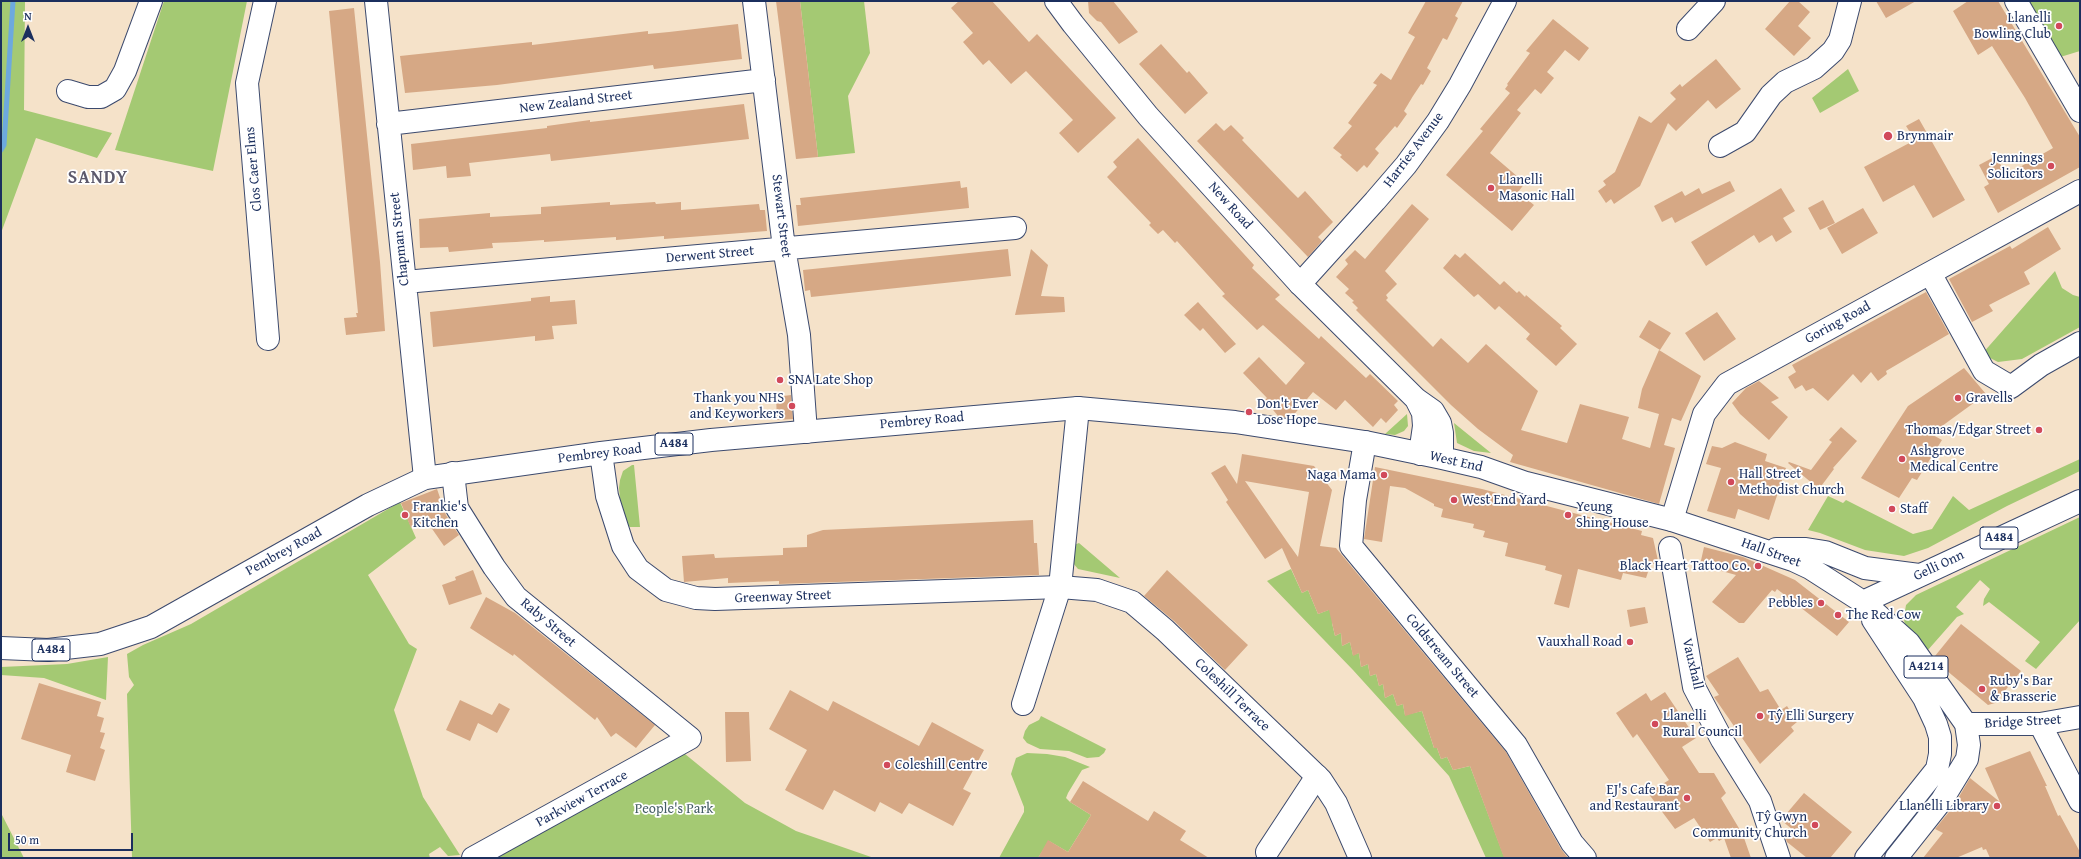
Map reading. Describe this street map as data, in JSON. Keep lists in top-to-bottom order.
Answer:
{
  "streets": {
    "street": [
      "New Zealand Street",
      "Harries Avenue",
      "Clos Caer Elms",
      "New Road",
      "Stewart Street",
      "Chapman Street",
      "Derwent Street",
      "Goring Road",
      "Pembrey Road",
      "A484",
      "West End",
      "Hall Street",
      "Gelli Onn",
      "Greenway Street",
      "Raby Street",
      "Coldstream Street",
      "Vauxhall",
      "A4214",
      "Coleshill Terrace",
      "Bridge Street",
      "Parkview Terrace"
    ]
  },
  "crossings": [
    ["New Zealand Street", "Stewart Street"],
    ["New Zealand Street", "Chapman Street"],
    ["Harries Avenue", "New Road"],
    ["New Road", "West End"],
    ["Stewart Street", "Derwent Street"],
    ["Stewart Street", "Pembrey Road"],
    ["Chapman Street", "Derwent Street"],
    ["Chapman Street", "Pembrey Road"],
    ["Goring Road", "West End"],
    ["Goring Road", "Hall Street"],
    ["Pembrey Road", "West End"],
    ["Pembrey Road", "Greenway Street"],
    ["Pembrey Road", "Raby Street"],
    ["A484", "Hall Street"],
    ["A484", "Gelli Onn"],
    ["West End", "Hall Street"],
    ["West End", "Coldstream Street"],
    ["Hall Street", "Gelli Onn"],
    ["Hall Street", "Bridge Street"],
    ["Greenway Street", "Coleshill Terrace"],
    ["Raby Street", "Parkview Terrace"]
  ],
  "districts": ["SANDY"],
  "parks": ["People's Park"],
  "places": [
    "Llanelli Bowling Club",
    "Brynmair",
    "Jennings Solicitors",
    "Llanelli Masonic Hall",
    "SNA Late Shop",
    "Gravells",
    "Thank you NHS and Keyworkers",
    "Don't Ever Lose Hope",
    "Thomas/Edgar Street",
    "Ashgrove Medical Centre",
    "Naga Mama",
    "Hall Street Methodist Church",
    "West End Yard",
    "Staff",
    "Frankie's Kitchen",
    "Yeung Shing House",
    "Black Heart Tattoo Co.",
    "Pebbles",
    "The Red Cow",
    "Vauxhall Road",
    "Ruby's Bar & Brasserie",
    "Tŷ Elli Surgery",
    "Llanelli Rural Council",
    "Coleshill Centre",
    "EJ's Cafe Bar and Restaurant",
    "Llanelli Library",
    "Tŷ Gwyn Community Church"
  ],
  "scale_bar": "50 m",
  "north": "top"
}
